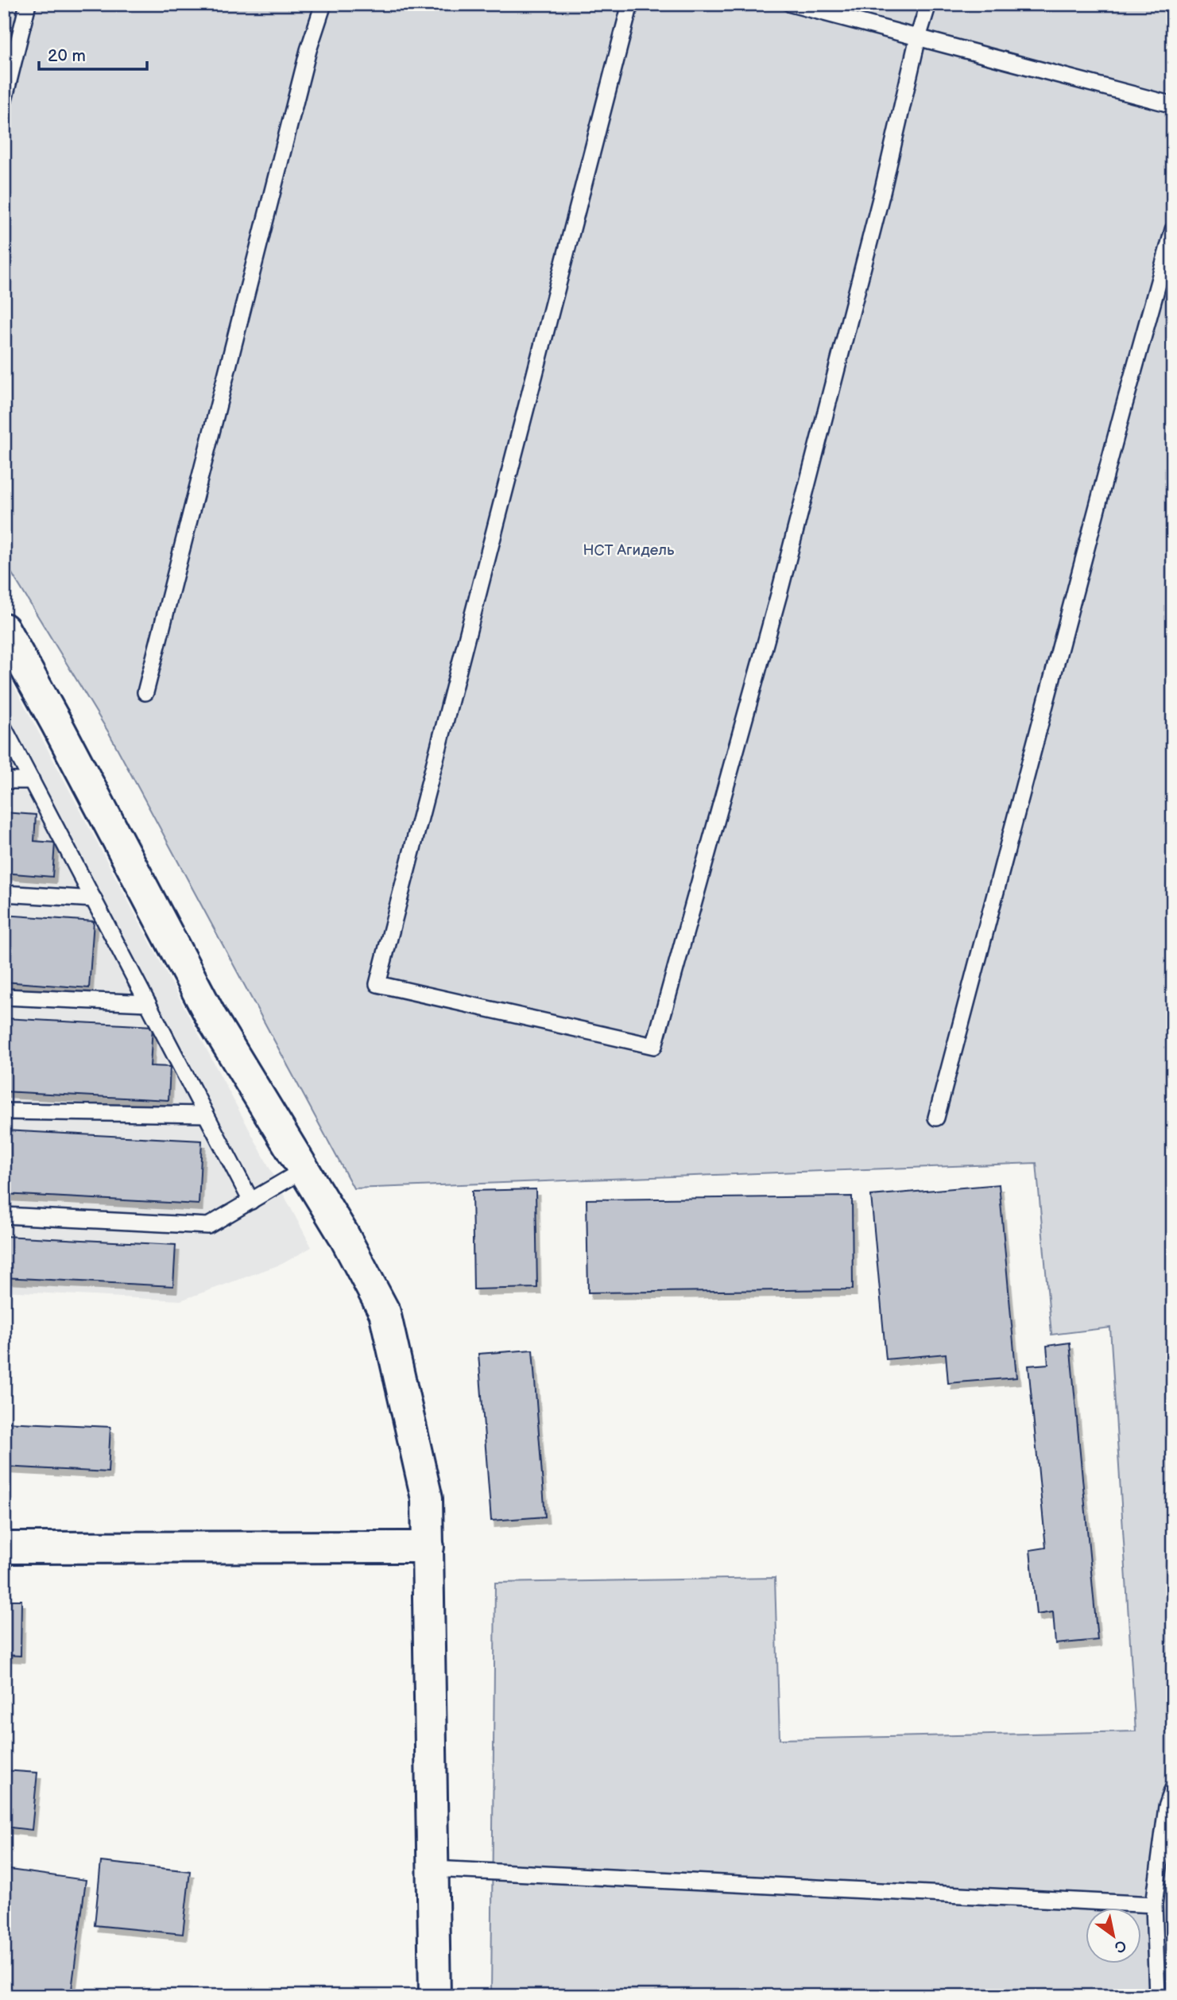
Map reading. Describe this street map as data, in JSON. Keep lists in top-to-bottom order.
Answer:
{
  "parks": ["НСТ Агидель"],
  "scale_bar": "20 m",
  "north": "bottom right"
}
